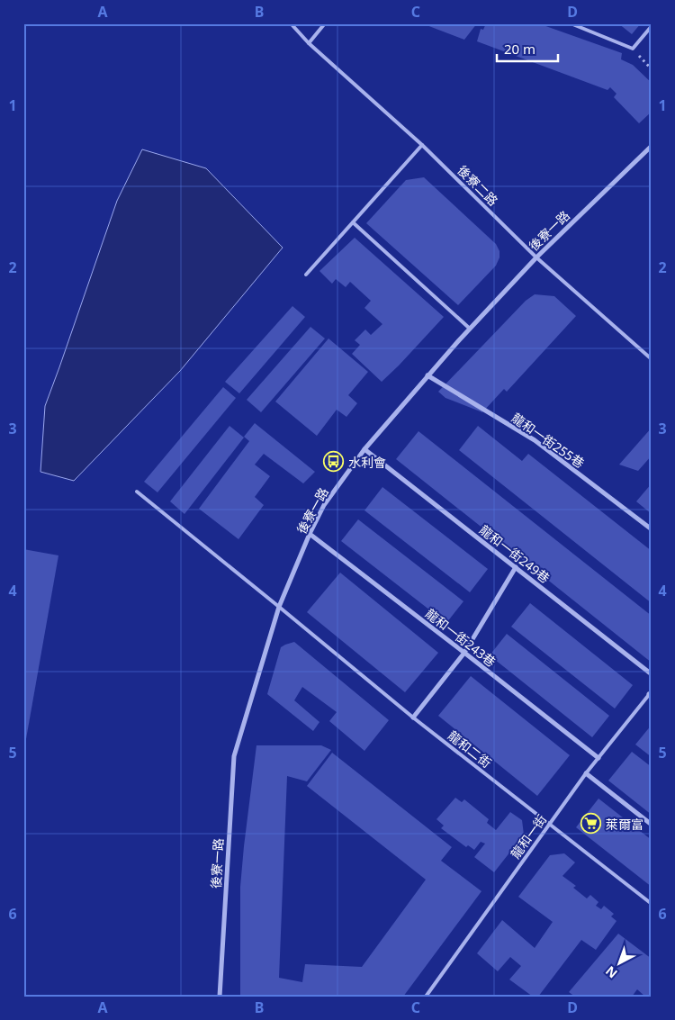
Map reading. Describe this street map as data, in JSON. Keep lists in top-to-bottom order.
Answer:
{
  "streets": {
    "street": [
      "後寮一路",
      "龍和一街255巷",
      "龍和一街249巷",
      "龍和一街243巷"
    ],
    "lane": ["後寮二路", "龍和二街", "龍和一街"]
  },
  "crossings": [
    ["後寮二路", "後寮一路"],
    ["後寮一路", "龍和一街255巷"],
    ["後寮一路", "龍和一街249巷"],
    ["後寮一路", "龍和一街243巷"],
    ["後寮一路", "龍和二街"],
    ["龍和一街243巷", "龍和一街"],
    ["龍和二街", "龍和一街"]
  ],
  "places": {
    "bus stop": ["水利會"],
    "supermarket": ["萊爾富"]
  },
  "scale_bar": "20 m",
  "north": "bottom left",
  "grid": {
    "columns": [
      "A",
      "B",
      "C",
      "D"
    ],
    "rows": [
      "1",
      "2",
      "3",
      "4",
      "5",
      "6"
    ]
  }
}
